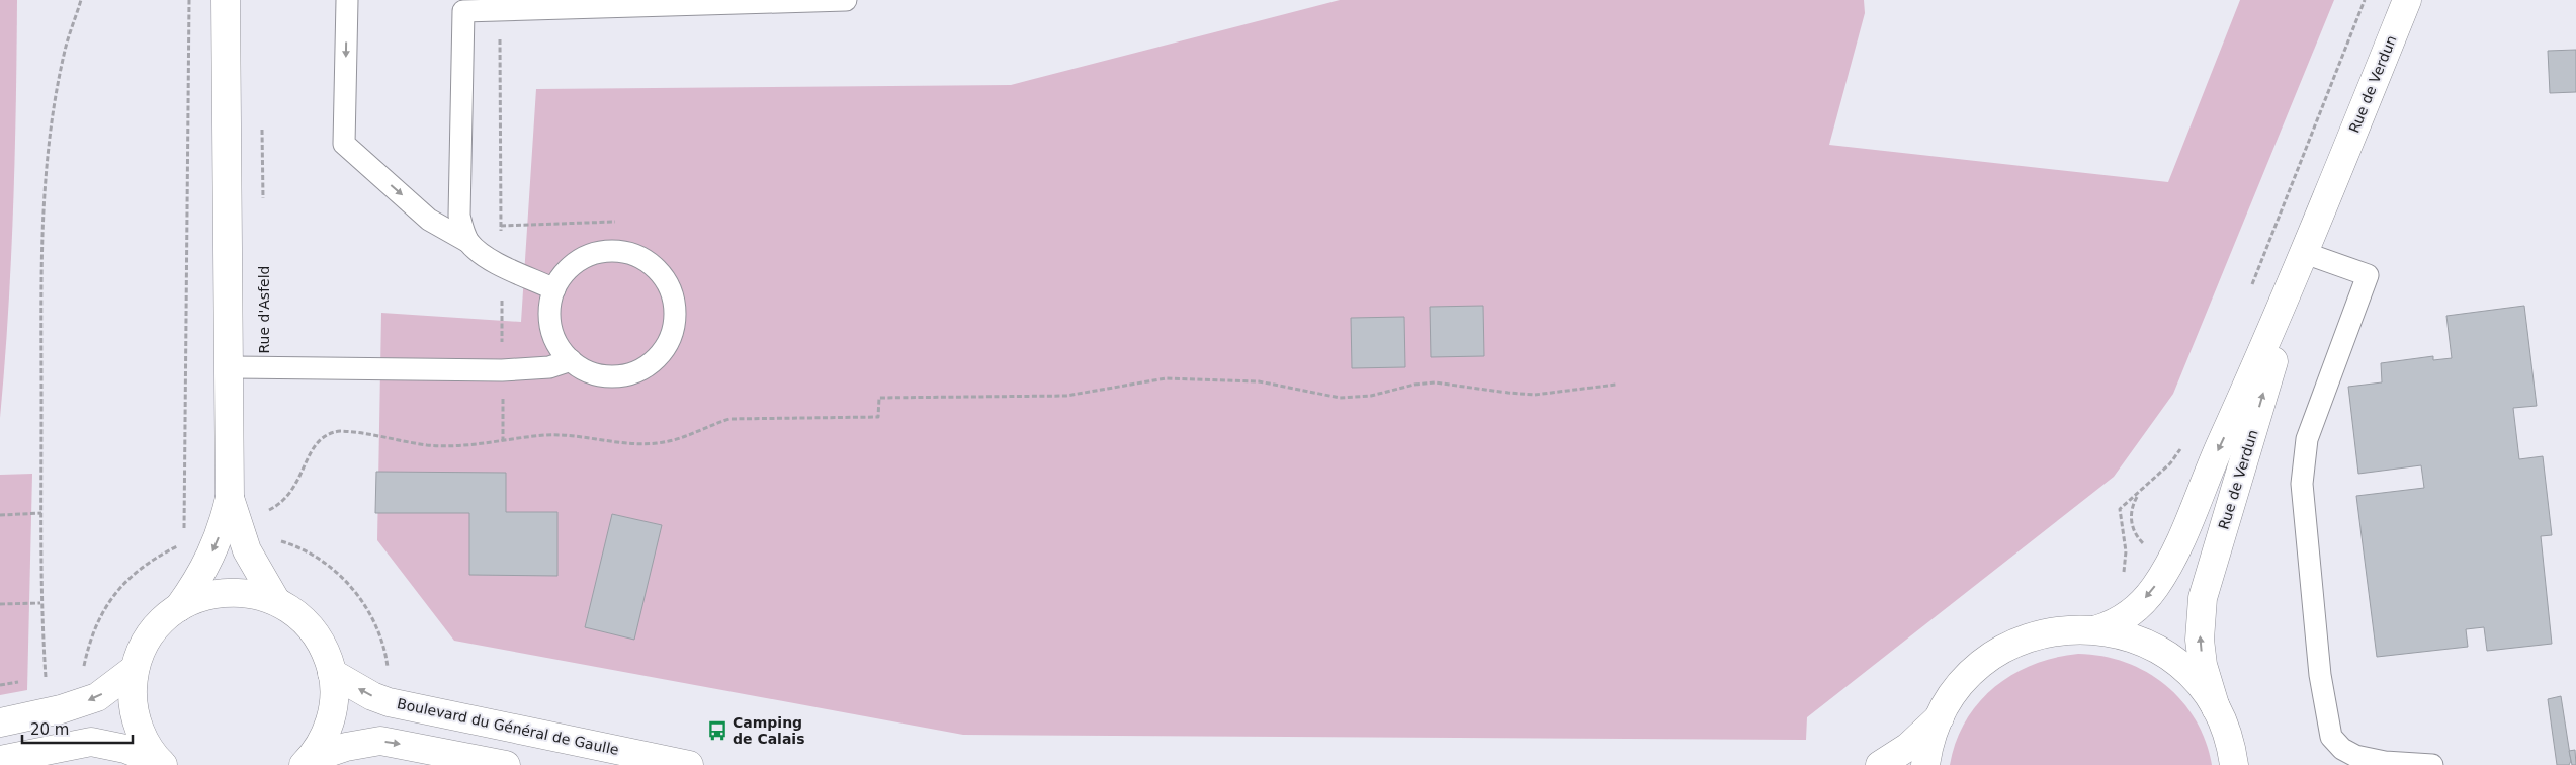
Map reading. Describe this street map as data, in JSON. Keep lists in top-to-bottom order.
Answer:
{
  "streets": {
    "street": ["Rue de Verdun", "Boulevard du Général de Gaulle"]
  },
  "places": {
    "bus stop": ["Camping de Calais"]
  },
  "scale_bar": "20 m"
}
